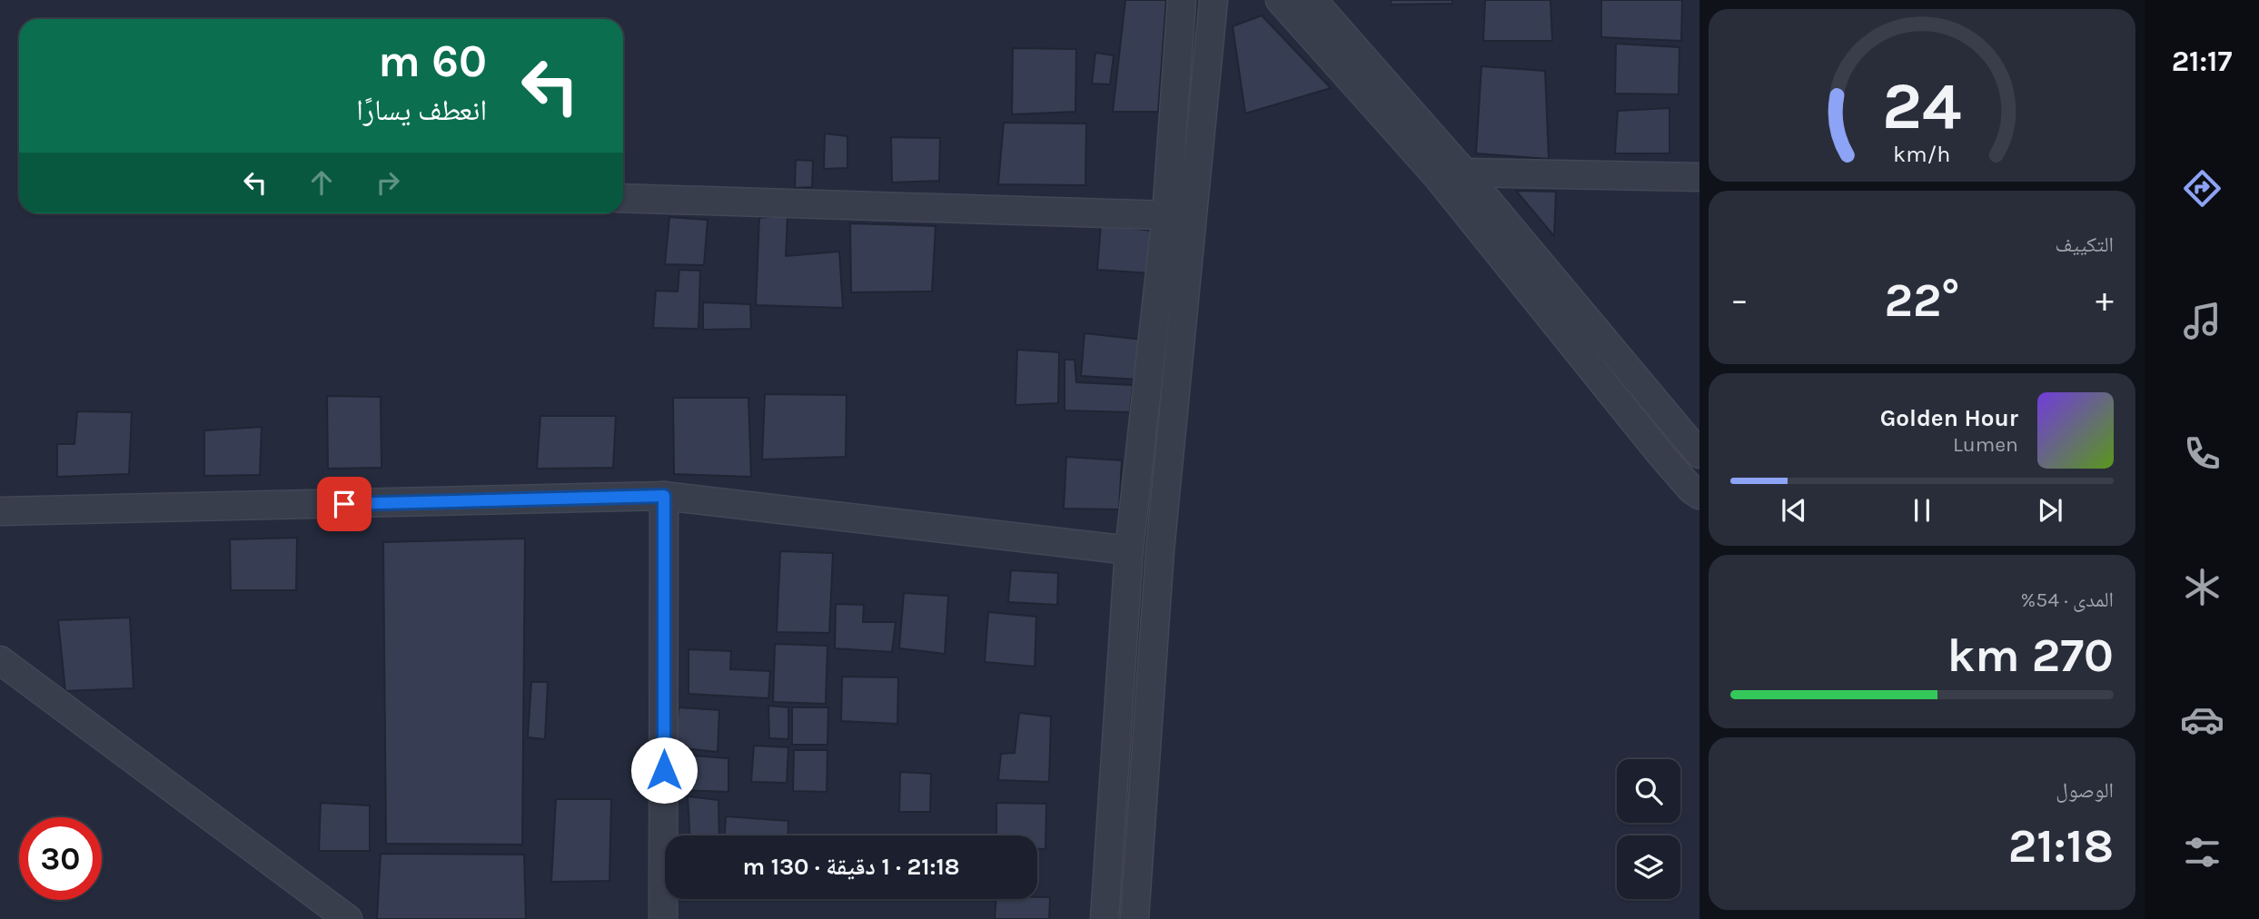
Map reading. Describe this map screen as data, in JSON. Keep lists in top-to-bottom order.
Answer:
{
  "page": {
    "tabs": "21:17",
    "turn": ["60 m", "انعطف يسارًا"],
    "tile": [
      "التكييف",
      ["المدى · 54%", "270 km"],
      ["الوصول", "21:18"]
    ],
    "heat": ["−", "22°", "+"],
    "song": ["Golden Hour", "Lumen"],
    "limit": "30",
    "trip": "21:18 · 1 دقيقة · 130 m",
    "gauge": ["24", "km/h"]
  }
}
